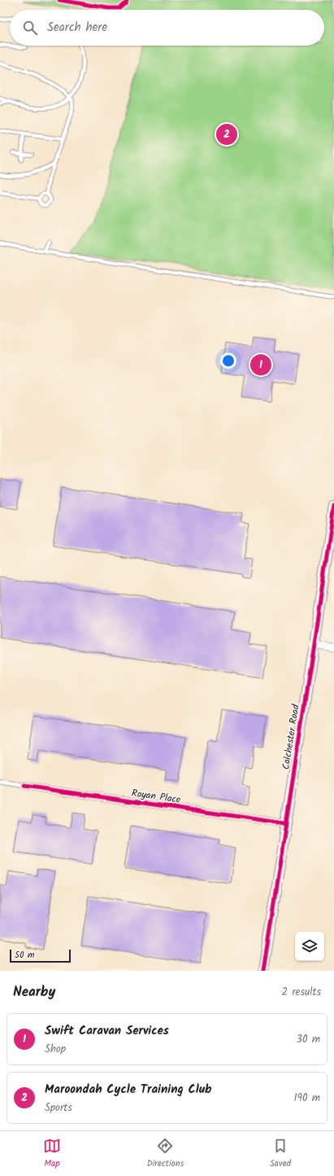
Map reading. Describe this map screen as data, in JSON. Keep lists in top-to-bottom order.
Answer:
{
  "streets": {
    "main road": ["Colchester Road"],
    "street": ["Royan Place"]
  },
  "crossings": [
    ["Colchester Road", "Royan Place"]
  ],
  "scale_bar": "50 m",
  "page": {
    "search": "Search here",
    "pins": ["2", "1"],
    "scale": "50 m",
    "heading": ["Nearby", "2 results"],
    "list": [
      {
        "mark": "1",
        "name": "Swift Caravan Services",
        "note": "Shop",
        "value": "30 m"
      },
      {
        "mark": "2",
        "name": "Maroondah Cycle Training Club",
        "note": "Sports",
        "value": "190 m"
      }
    ],
    "nav": ["Map", "Directions", "Saved"]
  }
}
